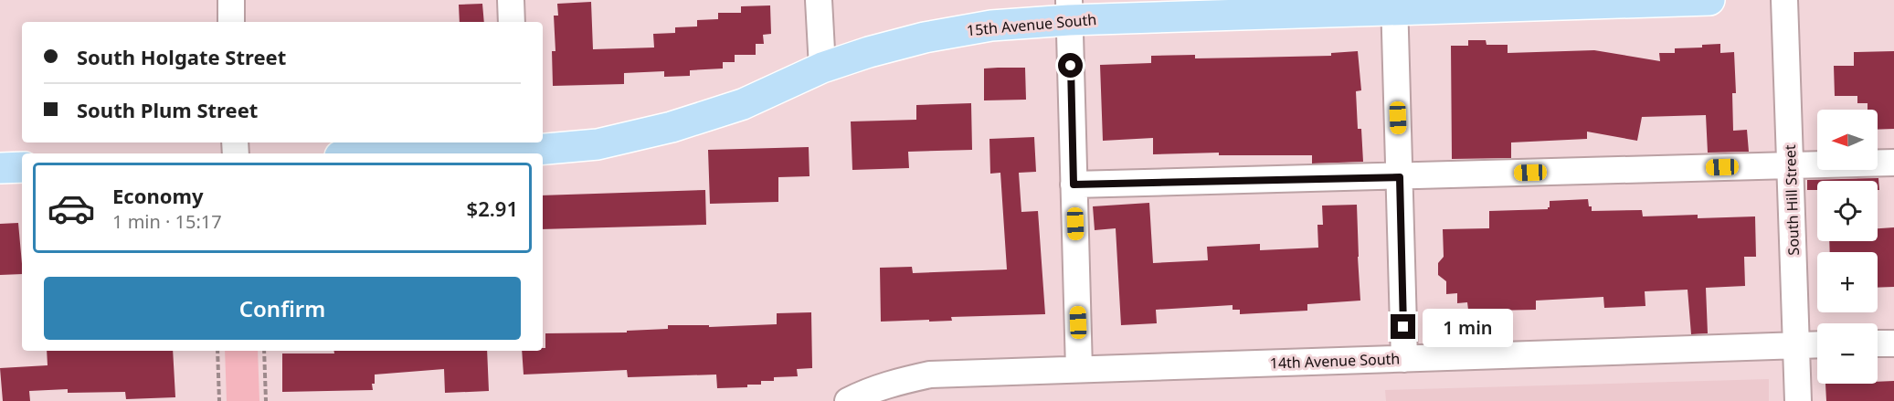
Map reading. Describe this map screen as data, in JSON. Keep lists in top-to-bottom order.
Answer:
{
  "streets": {
    "main road": ["15th Avenue South"],
    "street": ["South Hill Street", "14th Avenue South"]
  },
  "crossings": [
    ["South Hill Street", "14th Avenue South"]
  ],
  "north": "left",
  "page": {
    "banner": ["South Holgate Street", "South Plum Street"],
    "map_buttons": ["+", "−"],
    "list": [
      {
        "name": "Economy",
        "note": "1 min · 15:17",
        "value": "$2.91"
      }
    ],
    "buttons": "Confirm",
    "bubble": "1 min"
  }
}
